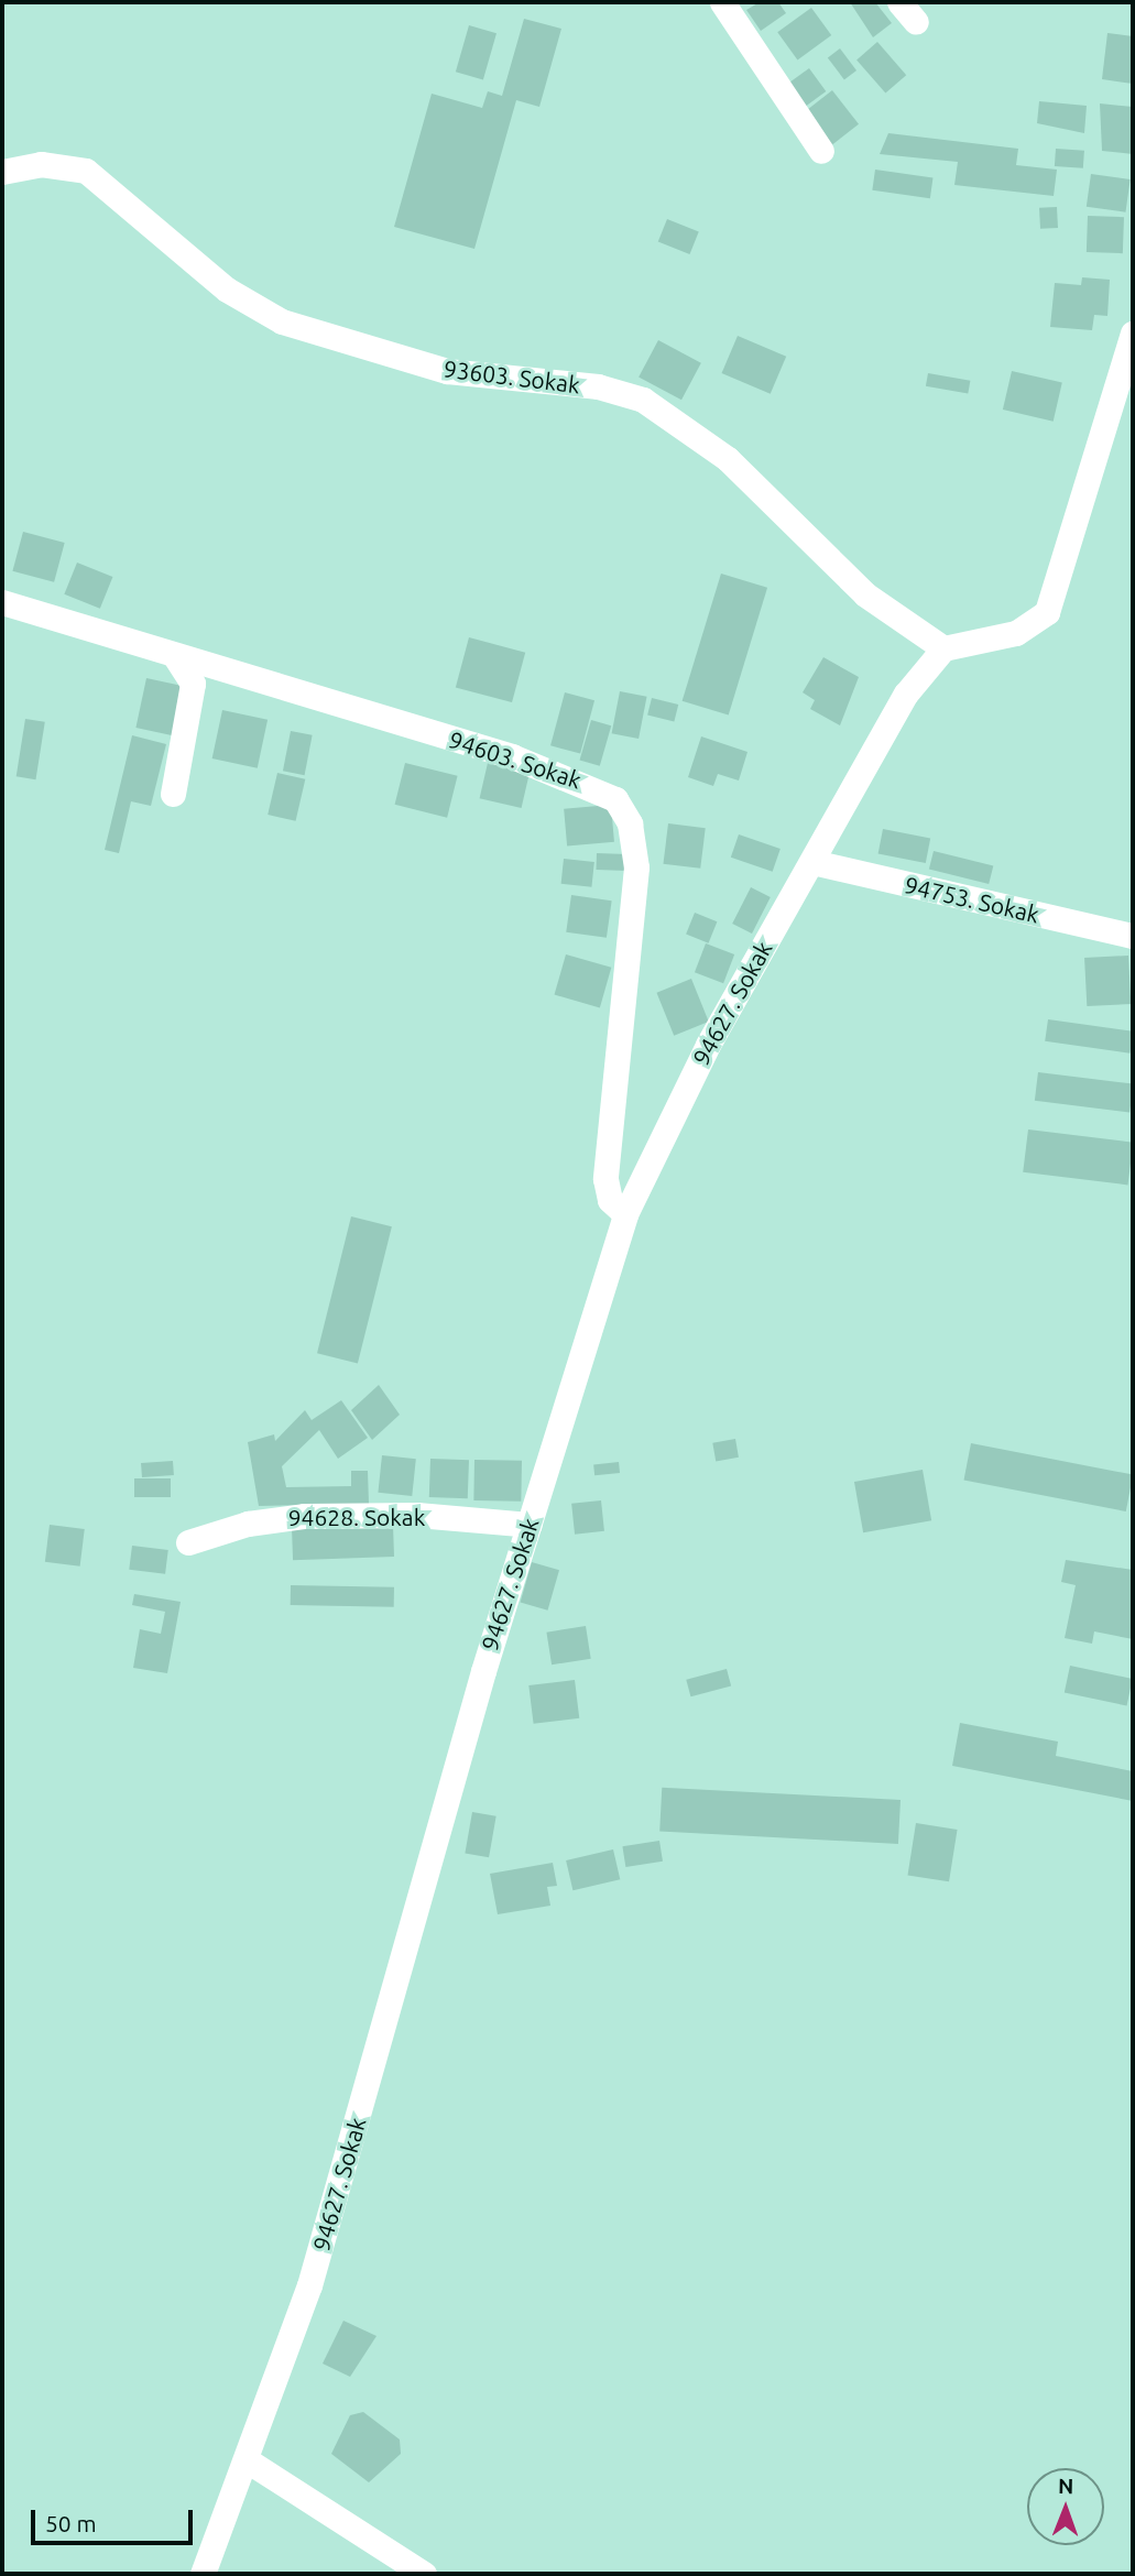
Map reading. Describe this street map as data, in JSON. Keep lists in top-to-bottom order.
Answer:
{
  "streets": {
    "street": [
      "93603. Sokak",
      "94603. Sokak",
      "94753. Sokak",
      "94627. Sokak",
      "94628. Sokak"
    ]
  },
  "crossings": [
    ["93603. Sokak", "94627. Sokak"],
    ["94603. Sokak", "94627. Sokak"],
    ["94753. Sokak", "94627. Sokak"],
    ["94627. Sokak", "94628. Sokak"]
  ],
  "scale_bar": "50 m",
  "north": "top"
}
